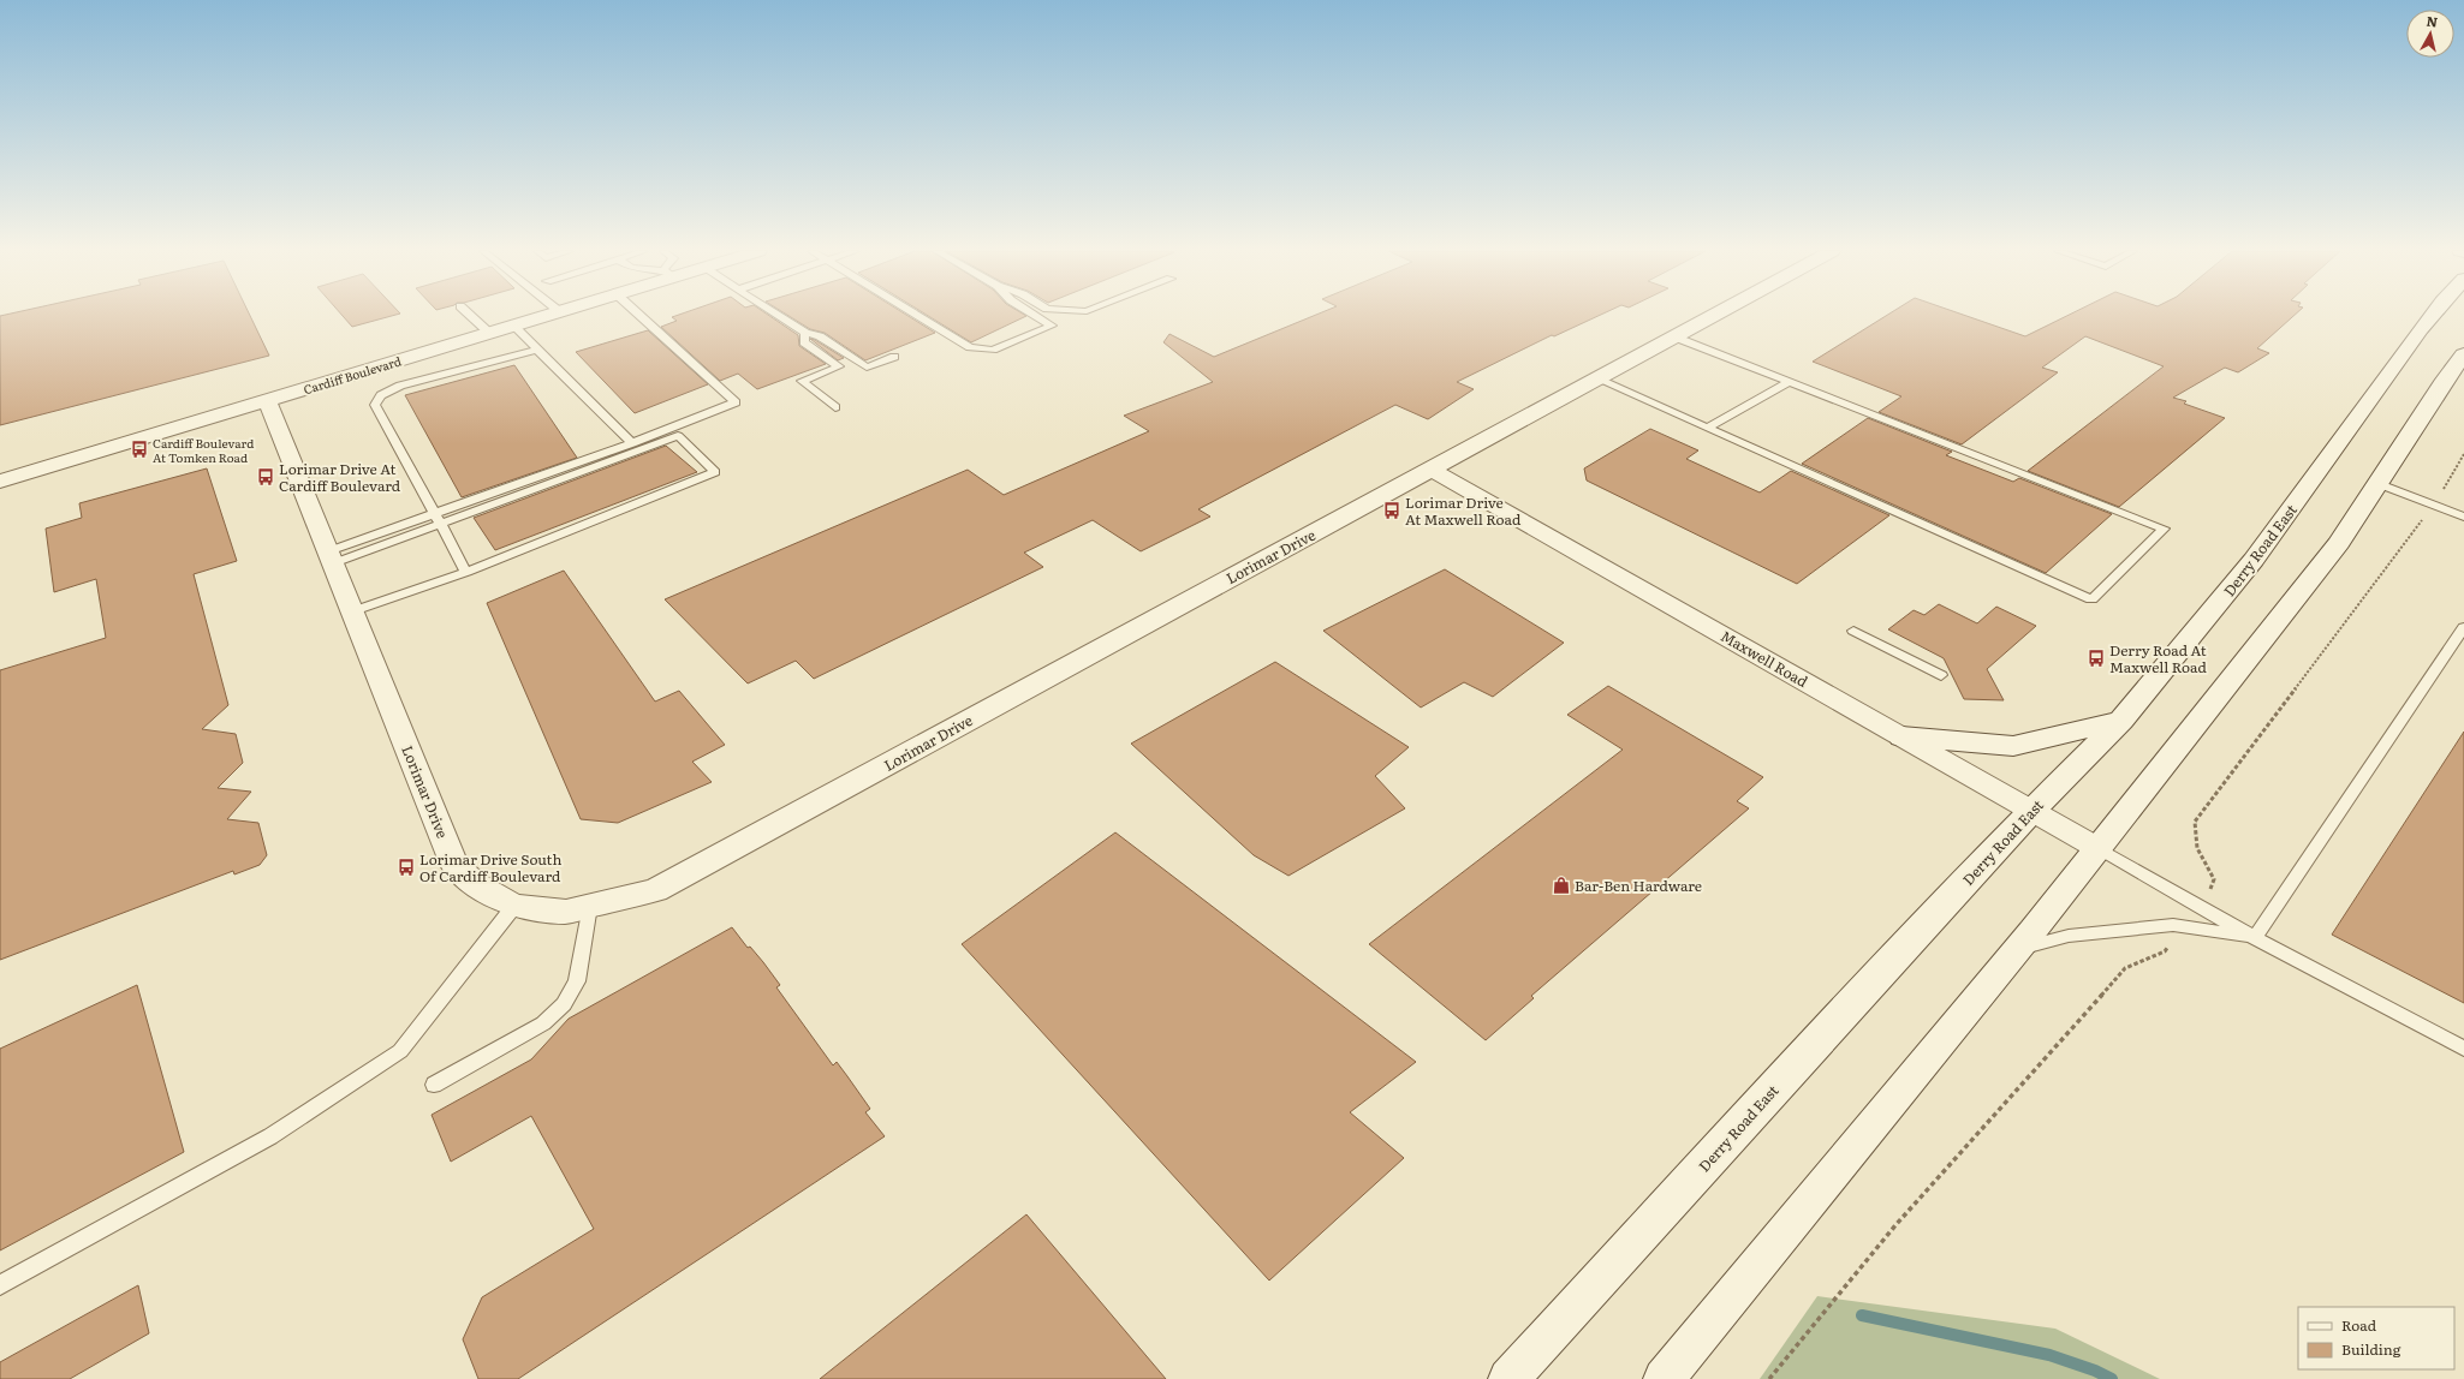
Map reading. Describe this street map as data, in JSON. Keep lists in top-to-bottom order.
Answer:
{
  "streets": {
    "main road": ["Derry Road East"],
    "street": ["Cardiff Boulevard", "Lorimar Drive", "Maxwell Road"]
  },
  "crossings": [
    ["Cardiff Boulevard", "Lorimar Drive"],
    ["Derry Road East", "Maxwell Road"],
    ["Lorimar Drive", "Maxwell Road"]
  ],
  "places": {
    "bus stop": [
      "Cardiff Boulevard At Tomken Road",
      "Lorimar Drive At Cardiff Boulevard",
      "Lorimar Drive At Maxwell Road",
      "Derry Road At Maxwell Road",
      "Lorimar Drive South Of Cardiff Boulevard"
    ],
    "shop": ["Bar-Ben Hardware"]
  },
  "legend": ["Road", "Building"],
  "north": "top"
}
